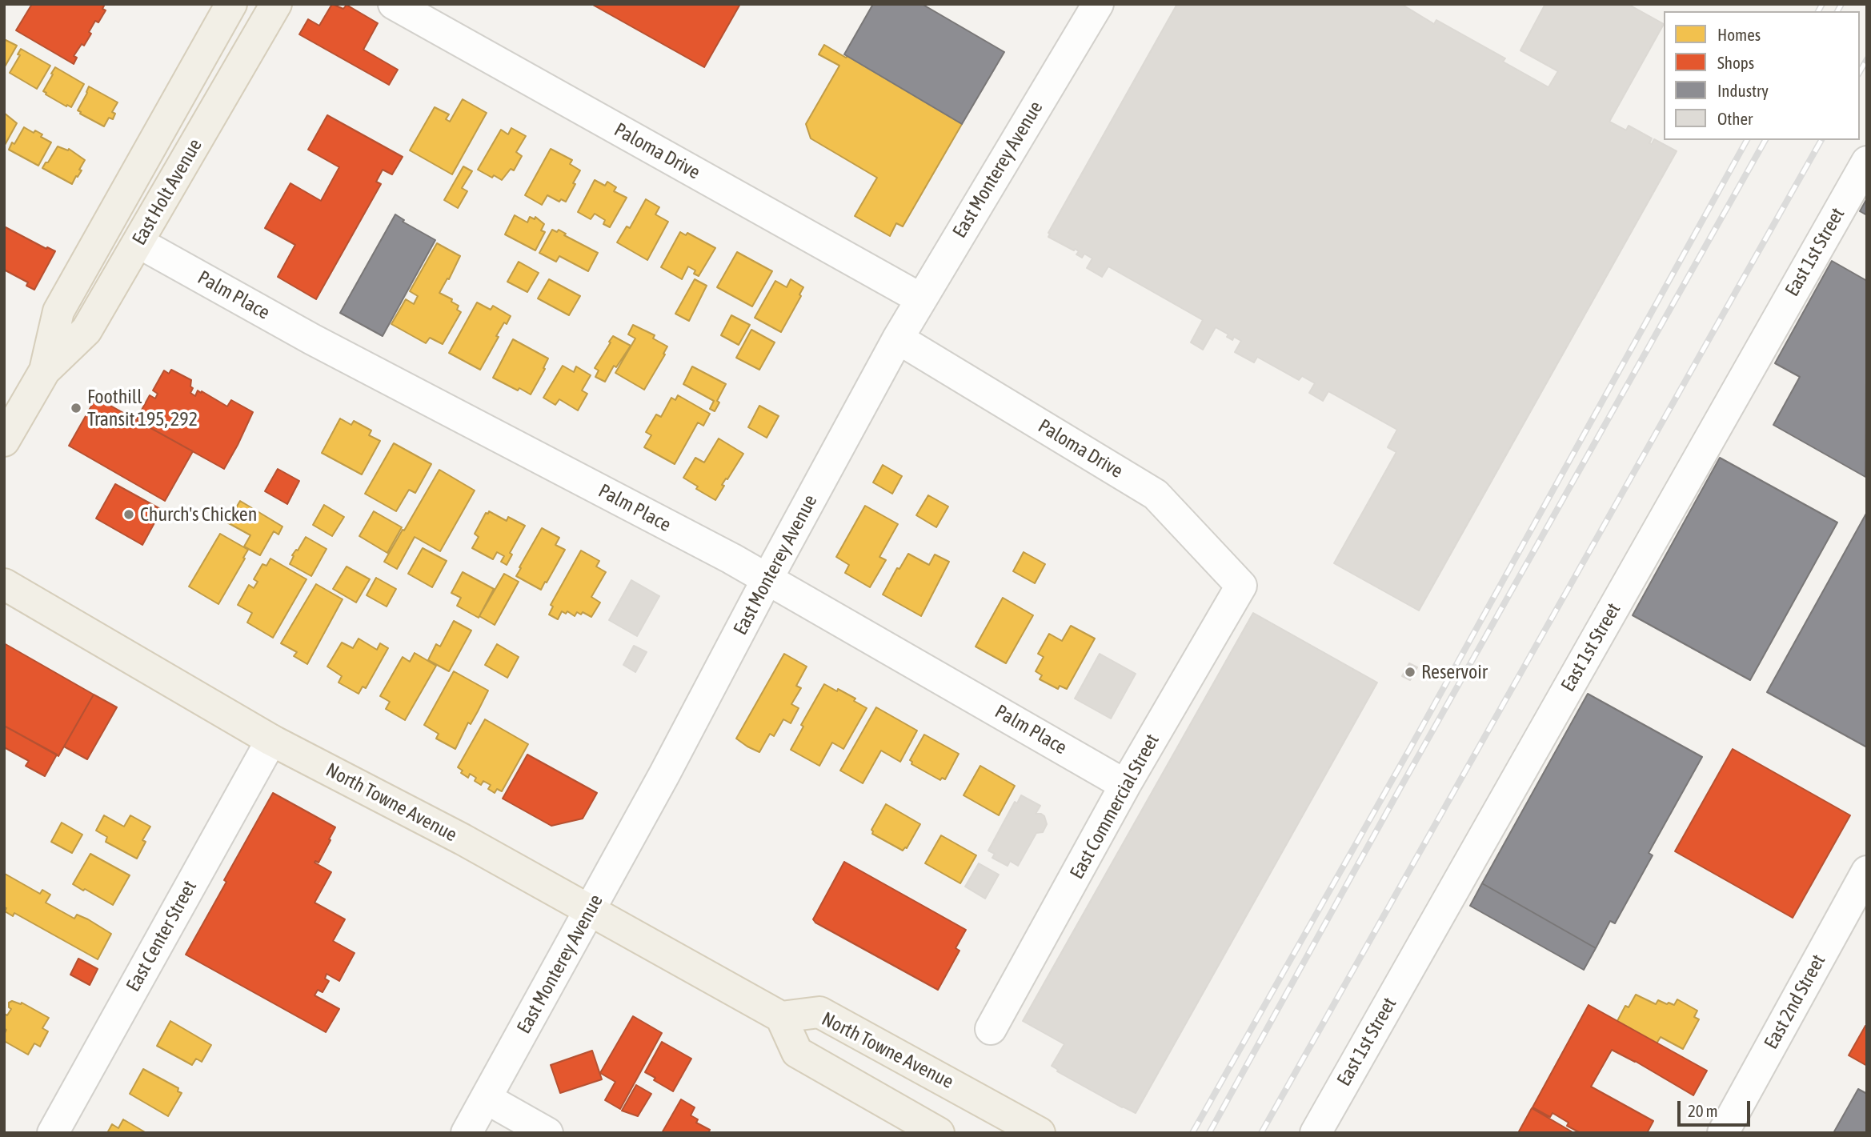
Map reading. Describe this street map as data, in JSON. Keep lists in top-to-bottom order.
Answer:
{
  "streets": {
    "main road": ["East Holt Avenue", "North Towne Avenue"],
    "street": [
      "Paloma Drive",
      "East Monterey Avenue",
      "East 1st Street",
      "Palm Place",
      "East Commercial Street",
      "East Center Street",
      "East 2nd Street"
    ]
  },
  "crossings": [
    ["Paloma Drive", "East Monterey Avenue"],
    ["Paloma Drive", "East Commercial Street"],
    ["East Monterey Avenue", "Palm Place"],
    ["East Monterey Avenue", "North Towne Avenue"],
    ["East Holt Avenue", "Palm Place"],
    ["Palm Place", "East Commercial Street"],
    ["North Towne Avenue", "East Center Street"]
  ],
  "places": ["Foothill Transit 195, 292", "Church's Chicken", "Reservoir"],
  "legend": [
    "Homes",
    "Shops",
    "Industry",
    "Other"
  ],
  "scale_bar": "20 m"
}
